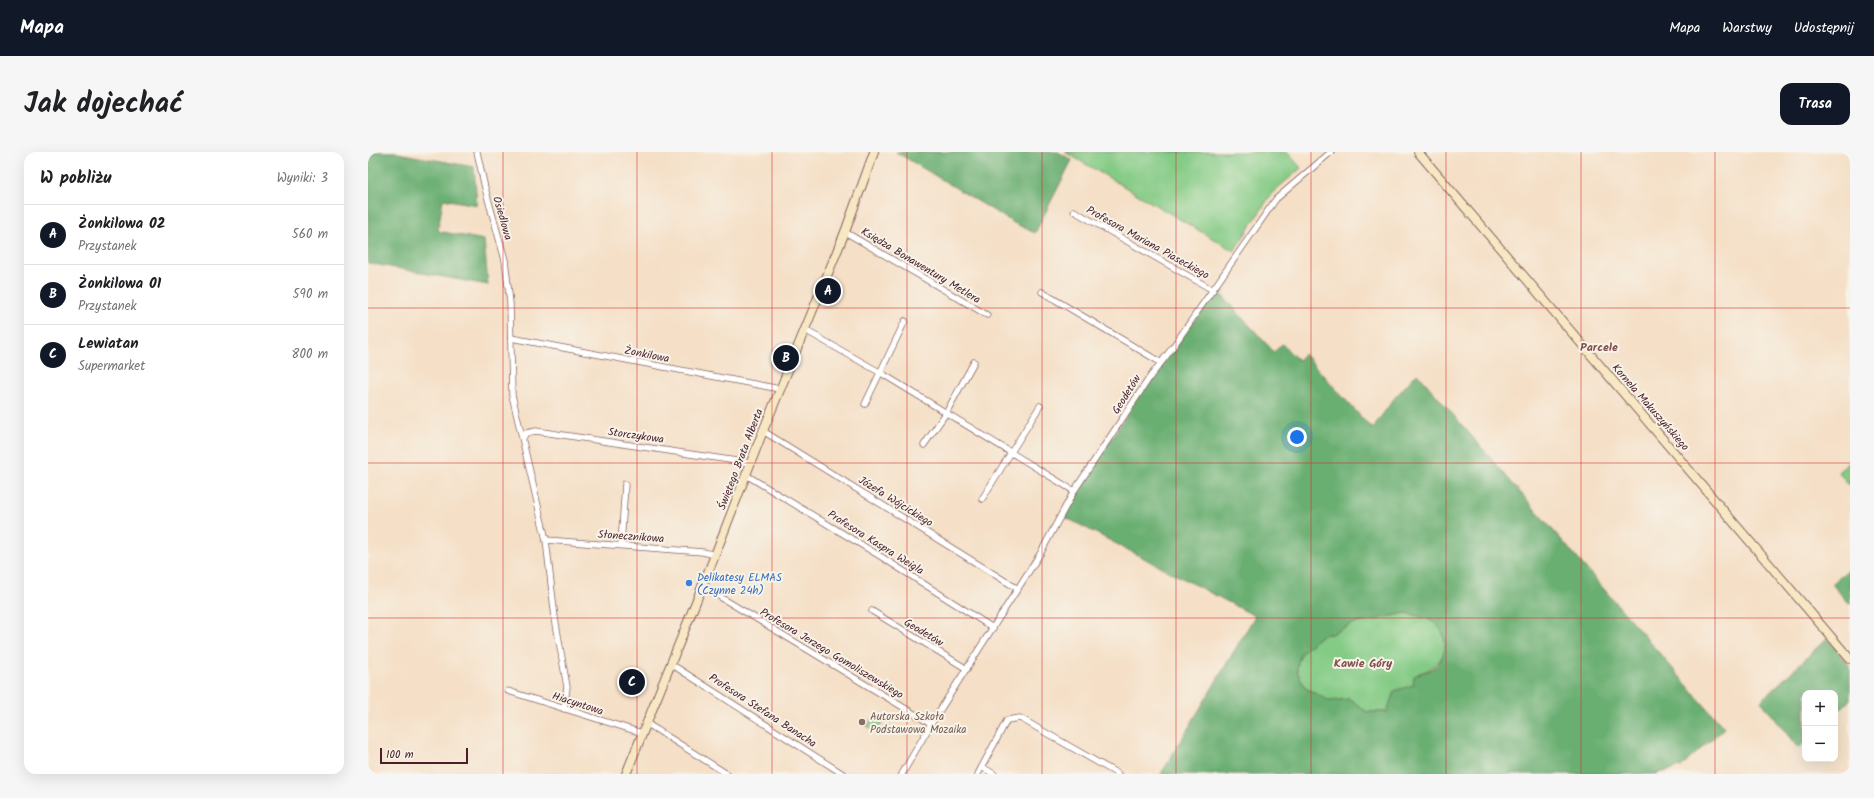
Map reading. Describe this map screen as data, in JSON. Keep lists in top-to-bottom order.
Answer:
{
  "streets": {
    "street": [
      "Osiedlowa",
      "Profesora Mariana Piaseckiego",
      "Księdza Bonawentury Metlera",
      "Żonkilowa",
      "Geodetów",
      "Kornela Makuszyńskiego",
      "Storczykowa",
      "Świętego Brata Alberta",
      "Józefa Wójcickiego",
      "Słonecznikowa",
      "Profesora Kaspra Weigla",
      "Profesora Jerzego Gomoliszewskiego",
      "Hiacyntowa",
      "Profesora Stefana Banacha"
    ]
  },
  "crossings": [
    ["Osiedlowa", "Żonkilowa"],
    ["Osiedlowa", "Storczykowa"],
    ["Osiedlowa", "Słonecznikowa"],
    ["Osiedlowa", "Hiacyntowa"],
    ["Profesora Mariana Piaseckiego", "Geodetów"],
    ["Księdza Bonawentury Metlera", "Świętego Brata Alberta"],
    ["Żonkilowa", "Świętego Brata Alberta"],
    ["Geodetów", "Józefa Wójcickiego"],
    ["Geodetów", "Profesora Kaspra Weigla"],
    ["Geodetów", "Profesora Jerzego Gomoliszewskiego"],
    ["Storczykowa", "Świętego Brata Alberta"],
    ["Świętego Brata Alberta", "Józefa Wójcickiego"],
    ["Świętego Brata Alberta", "Słonecznikowa"],
    ["Świętego Brata Alberta", "Profesora Kaspra Weigla"],
    ["Świętego Brata Alberta", "Profesora Jerzego Gomoliszewskiego"],
    ["Świętego Brata Alberta", "Hiacyntowa"],
    ["Świętego Brata Alberta", "Profesora Stefana Banacha"]
  ],
  "districts": ["Parcele", "Kawie Góry"],
  "places": ["Delikatesy ELMAS (Czynne 24h)", "Autorska Szkoła Podstawowa Mozaika"],
  "scale_bar": "100 m",
  "page": {
    "header": "Mapa",
    "nav": ["Mapa", "Warstwy", "Udostępnij"],
    "title": "Jak dojechać",
    "buttons": "Trasa",
    "heading": ["W pobliżu", "Wyniki: 3"],
    "list": [
      {
        "mark": "A",
        "name": "Żonkilowa 02",
        "note": "Przystanek",
        "value": "560 m"
      },
      {
        "mark": "B",
        "name": "Żonkilowa 01",
        "note": "Przystanek",
        "value": "590 m"
      },
      {
        "mark": "C",
        "name": "Lewiatan",
        "note": "Supermarket",
        "value": "800 m"
      }
    ],
    "pins": ["A", "B", "C"],
    "map_buttons": ["+", "−"],
    "scale": "100 m"
  }
}
